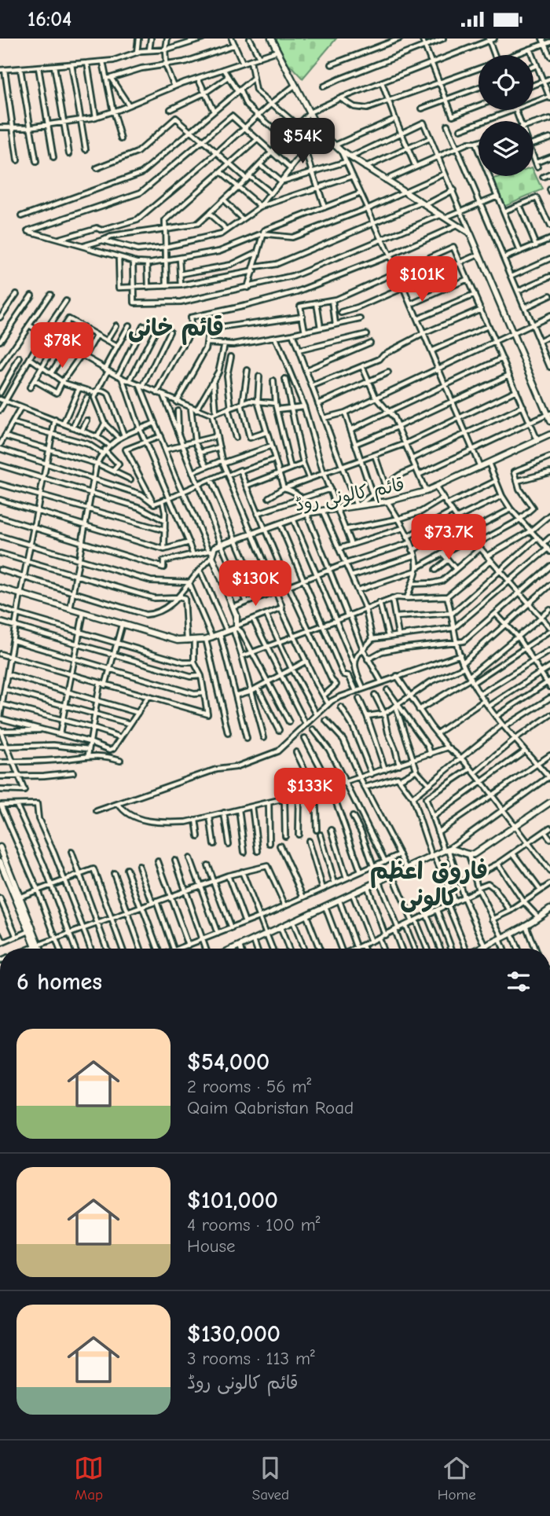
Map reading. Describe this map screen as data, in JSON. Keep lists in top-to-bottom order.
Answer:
{
  "streets": {
    "street": ["قائم کالونی روڈ"]
  },
  "districts": ["قائم خانى", "فاروق اعظم کالونی"],
  "page": {
    "status": "16:04",
    "price": [
      "$54K",
      "$101K",
      "$78K",
      "$73.7K",
      "$130K",
      "$133K"
    ],
    "heading": "6 homes",
    "list": [
      {
        "name": "$54,000",
        "note": "2 rooms · 56 m² · Qaim Qabristan Road"
      },
      {
        "name": "$101,000",
        "note": "4 rooms · 100 m² · House"
      },
      {
        "name": "$130,000",
        "note": "3 rooms · 113 m² · قائم کالونی روڈ"
      }
    ],
    "tabs": ["Map", "Saved", "Home"]
  }
}
